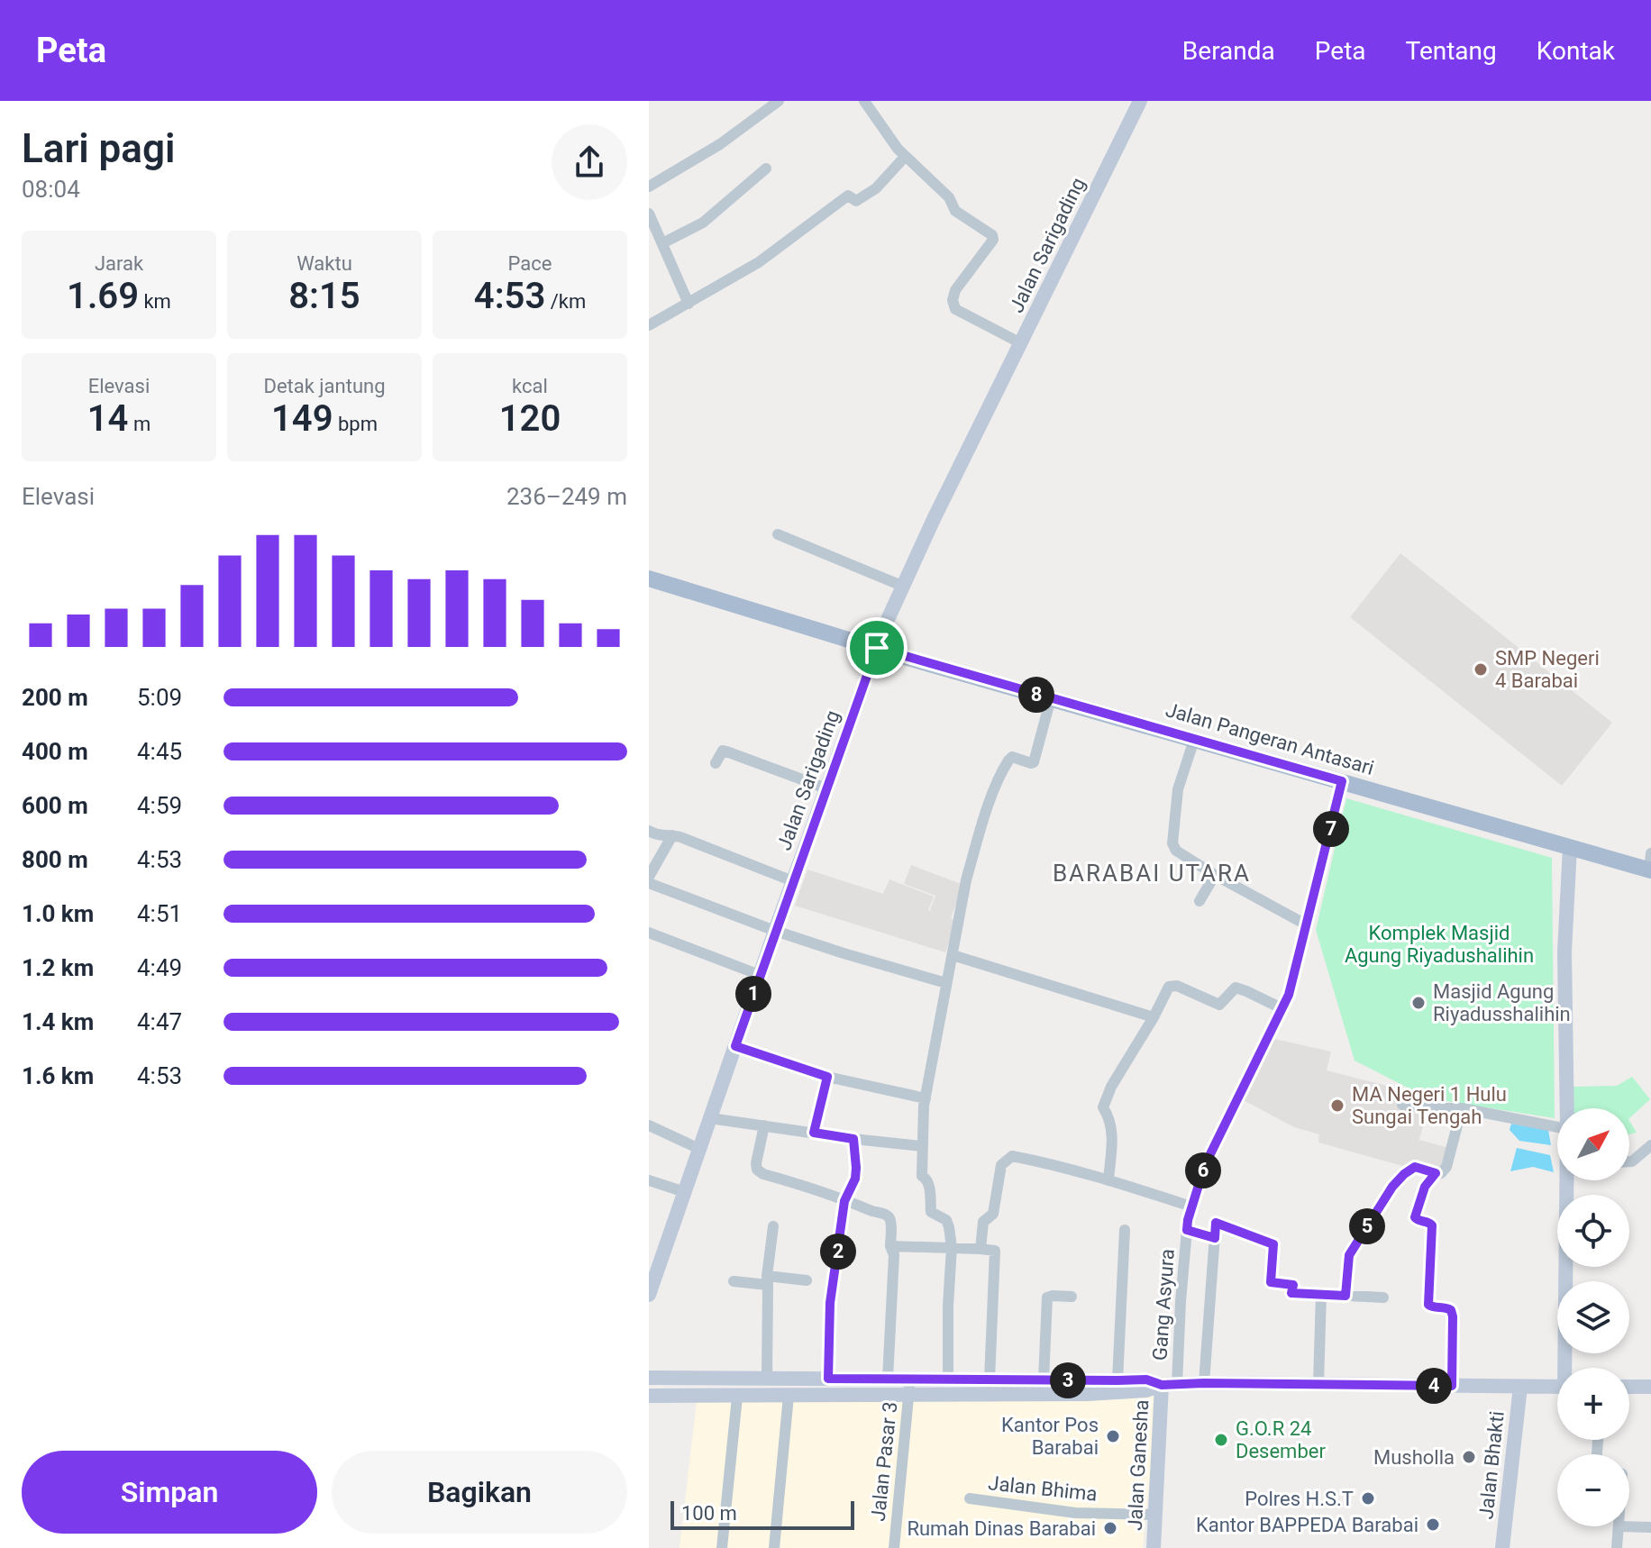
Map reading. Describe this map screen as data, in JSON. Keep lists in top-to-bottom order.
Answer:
{
  "streets": {
    "main road": ["Jalan Pangeran Antasari"],
    "street": [
      "Jalan Sarigading",
      "Gang Asyura",
      "Jalan Pasar 3",
      "Jalan Ganesha",
      "Jalan Bhakti",
      "Jalan Bhima"
    ]
  },
  "crossings": [
    ["Jalan Sarigading", "Jalan Pangeran Antasari"],
    ["Jalan Pangeran Antasari", "Gang Asyura"],
    ["Gang Asyura", "Jalan Ganesha"],
    ["Jalan Ganesha", "Jalan Bhima"]
  ],
  "districts": ["BARABAI UTARA"],
  "parks": ["Komplek Masjid Agung Riyadushalihin"],
  "places": [
    "SMP Negeri 4 Barabai",
    "Masjid Agung Riyadusshalihin",
    "MA Negeri 1 Hulu Sungai Tengah",
    "Kantor Pos Barabai",
    "G.O.R 24 Desember",
    "Musholla",
    "Polres H.S.T",
    "Kantor BAPPEDA Barabai",
    "Rumah Dinas Barabai"
  ],
  "scale_bar": "100 m",
  "north": "top right",
  "page": {
    "header": "Peta",
    "nav": [
      "Beranda",
      "Peta",
      "Tentang",
      "Kontak"
    ],
    "heading": ["Lari pagi", "08:04"],
    "stats": [
      ["Jarak", "1.69 km"],
      ["Waktu", "8:15"],
      ["Pace", "4:53 /km"],
      ["Elevasi", "14 m"],
      ["Detak jantung", "149 bpm"],
      ["kcal", "120"]
    ],
    "chart": ["Elevasi", "236–249 m"],
    "list": [
      {
        "name": "200 m",
        "note": "5:09"
      },
      {
        "name": "400 m",
        "note": "4:45"
      },
      {
        "name": "600 m",
        "note": "4:59"
      },
      {
        "name": "800 m",
        "note": "4:53"
      },
      {
        "name": "1.0 km",
        "note": "4:51"
      },
      {
        "name": "1.2 km",
        "note": "4:49"
      },
      {
        "name": "1.4 km",
        "note": "4:47"
      },
      {
        "name": "1.6 km",
        "note": "4:53"
      }
    ],
    "pins": [
      "8",
      "7",
      "1",
      "6",
      "5",
      "2",
      "3",
      "4"
    ],
    "map_buttons": ["+", "−"],
    "buttons": ["Simpan", "Bagikan"],
    "scale": "100 m"
  }
}
